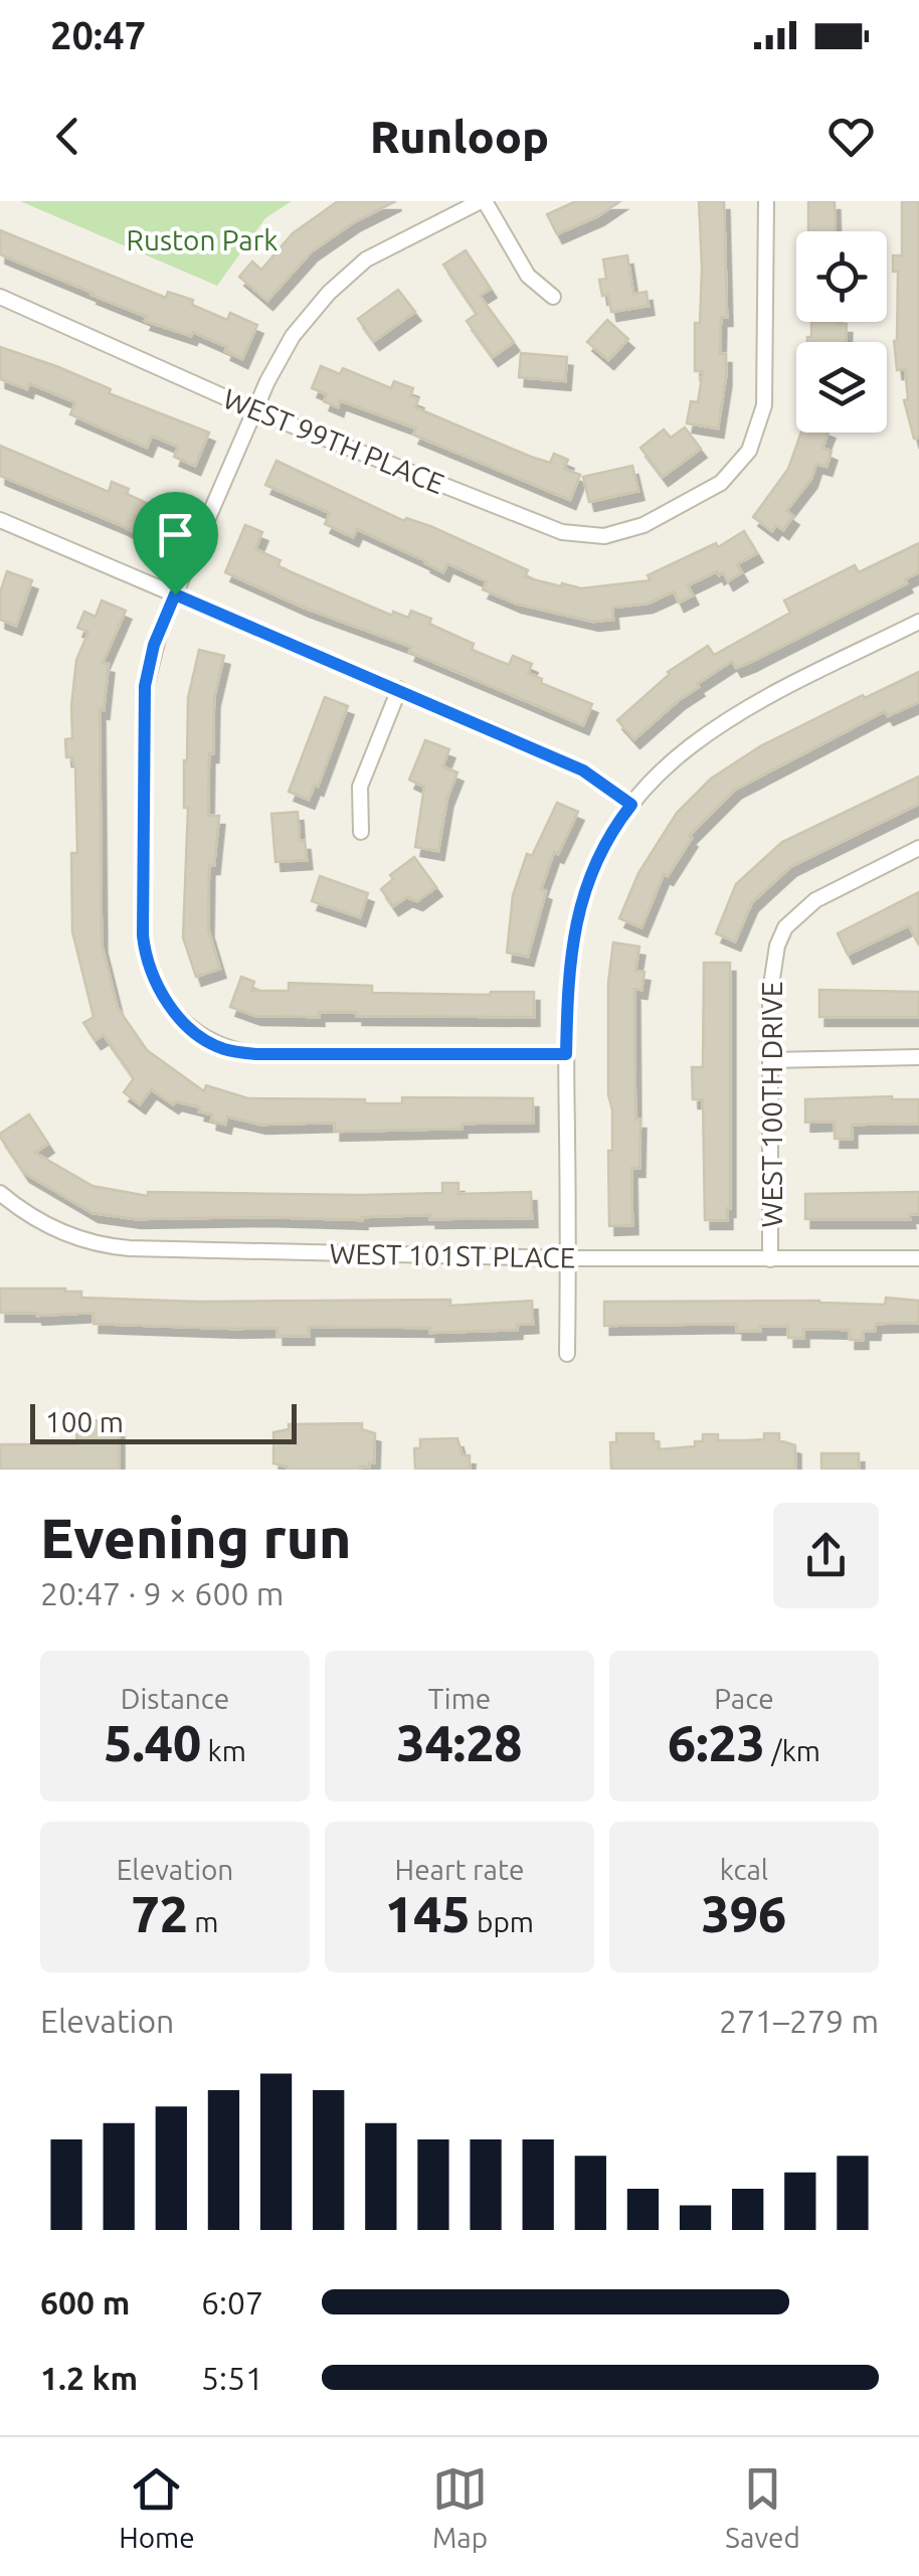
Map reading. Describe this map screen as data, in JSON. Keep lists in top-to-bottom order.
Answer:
{
  "streets": {
    "street": ["WEST 99TH PLACE", "WEST 100TH DRIVE", "WEST 101ST PLACE"]
  },
  "crossings": [
    ["WEST 100TH DRIVE", "WEST 101ST PLACE"]
  ],
  "parks": ["Ruston Park"],
  "scale_bar": "100 m",
  "page": {
    "status": "20:47",
    "header": "Runloop",
    "scale": "100 m",
    "heading": ["Evening run", "20:47 · 9 × 600 m"],
    "stats": [
      ["Distance", "5.40 km"],
      ["Time", "34:28"],
      ["Pace", "6:23 /km"],
      ["Elevation", "72 m"],
      ["Heart rate", "145 bpm"],
      ["kcal", "396"]
    ],
    "chart": ["Elevation", "271–279 m"],
    "list": [
      {
        "name": "600 m",
        "note": "6:07"
      },
      {
        "name": "1.2 km",
        "note": "5:51"
      }
    ],
    "tabs": ["Home", "Map", "Saved"]
  }
}
